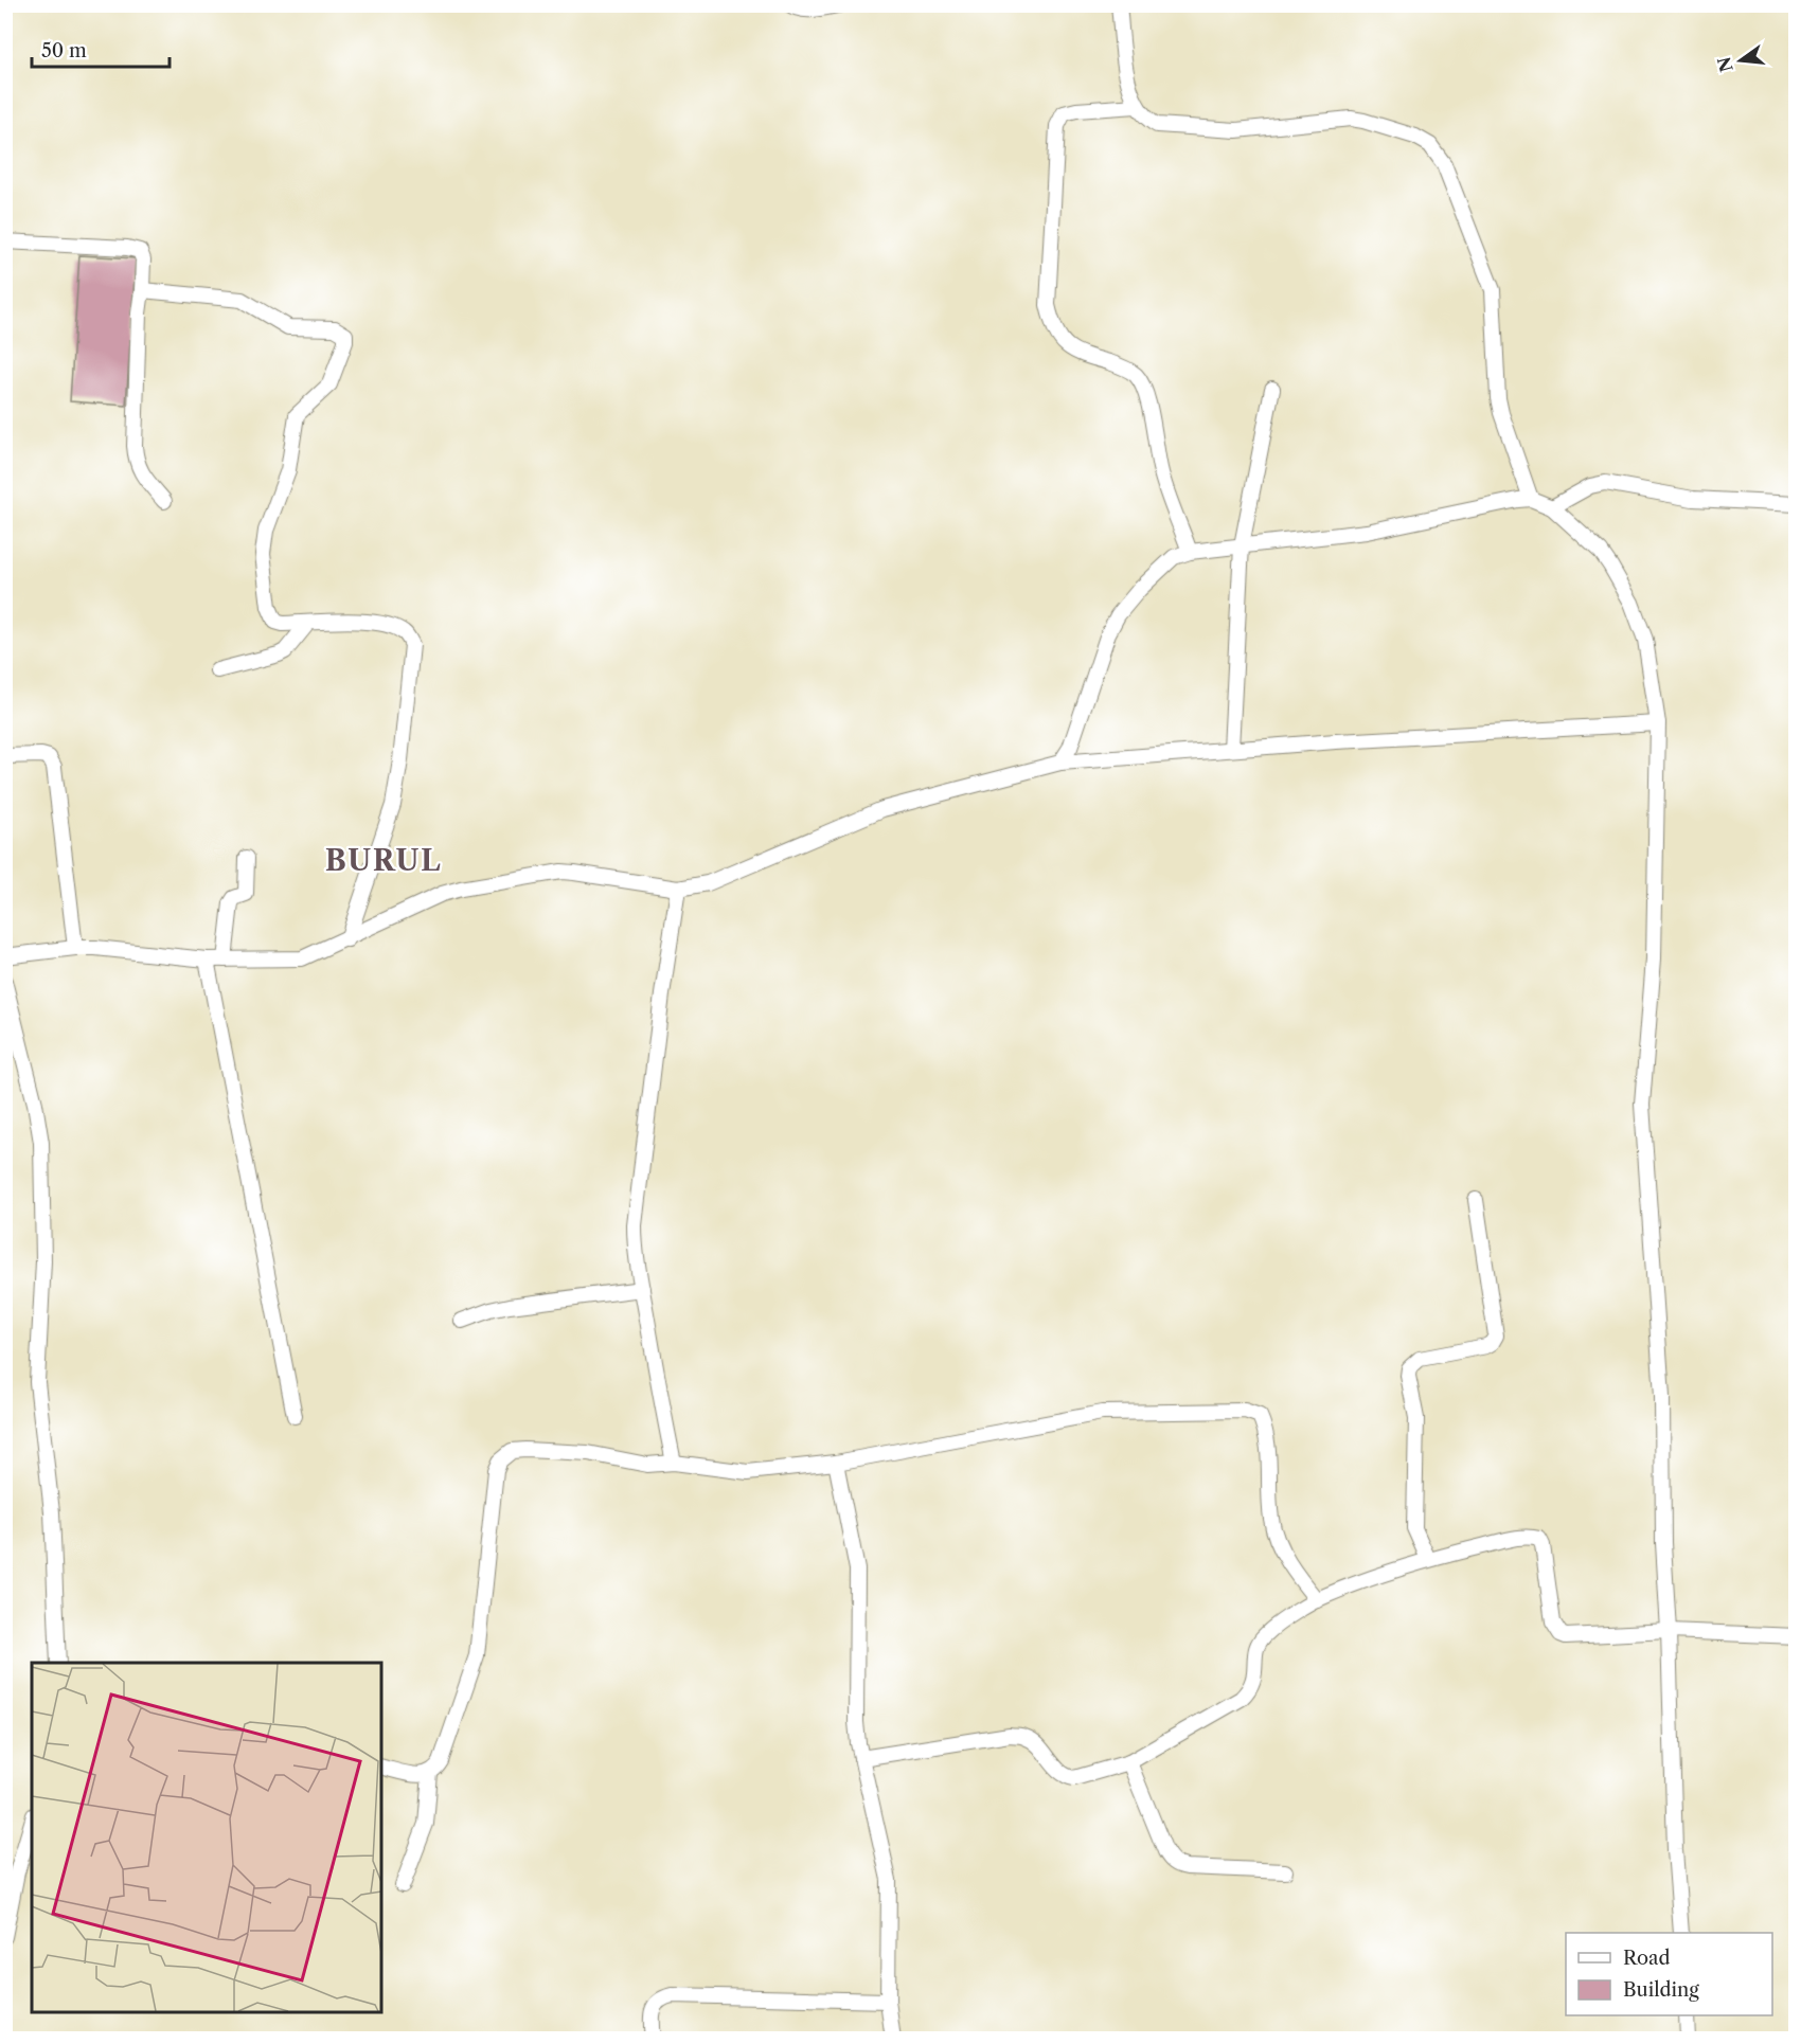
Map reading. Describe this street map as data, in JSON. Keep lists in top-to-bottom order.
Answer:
{
  "districts": ["BURUL"],
  "legend": ["Road", "Building"],
  "scale_bar": "50 m",
  "north": "left"
}
